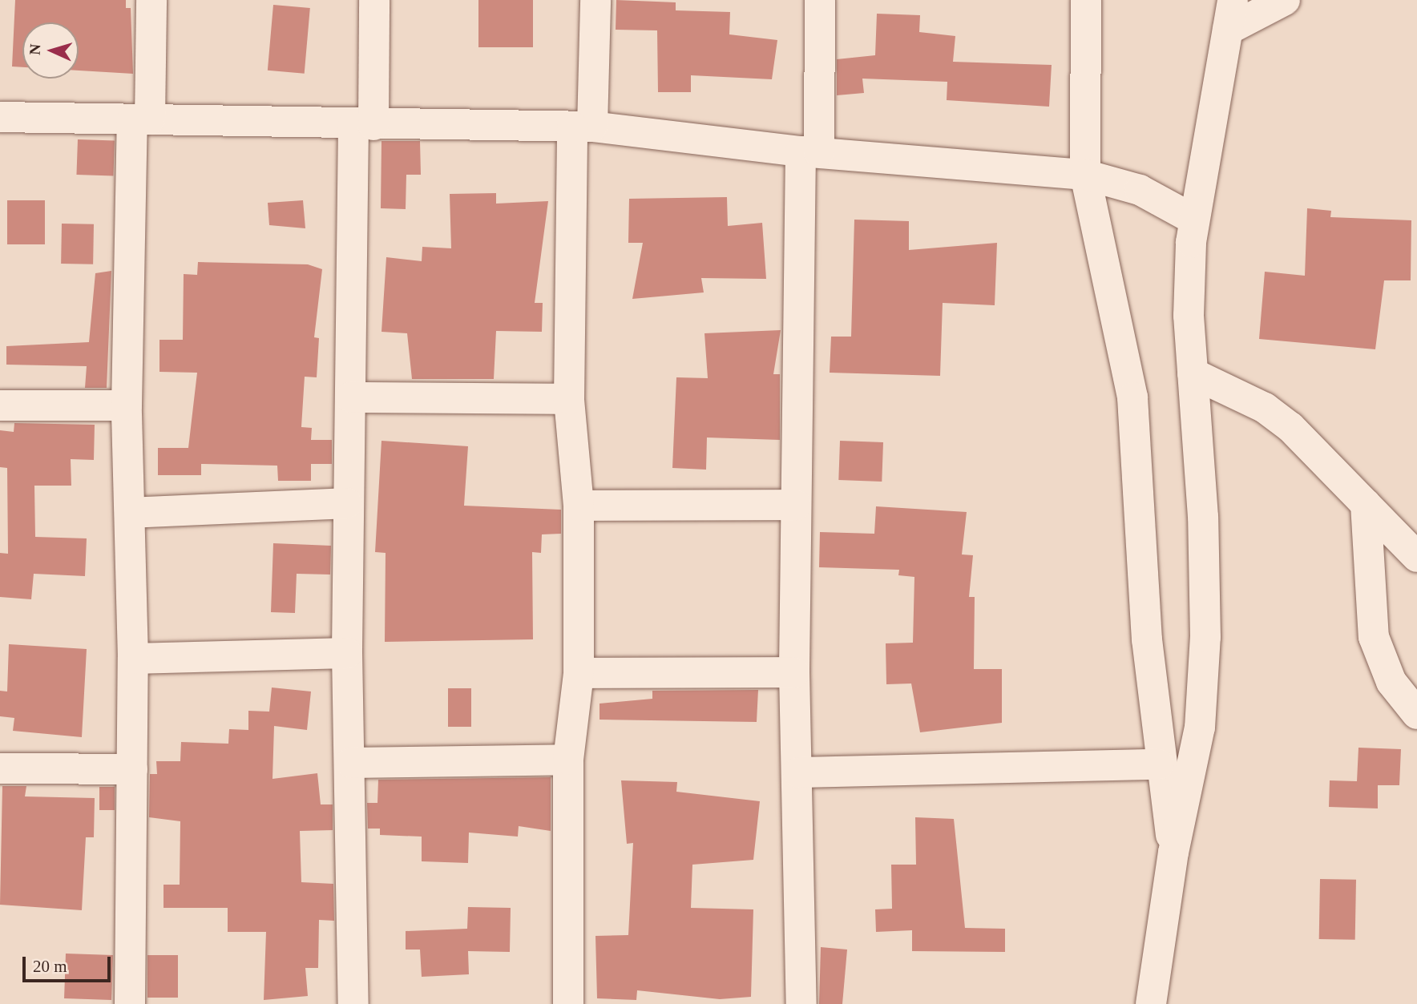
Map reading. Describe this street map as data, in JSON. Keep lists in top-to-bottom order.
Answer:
{
  "scale_bar": "20 m",
  "north": "left"
}
